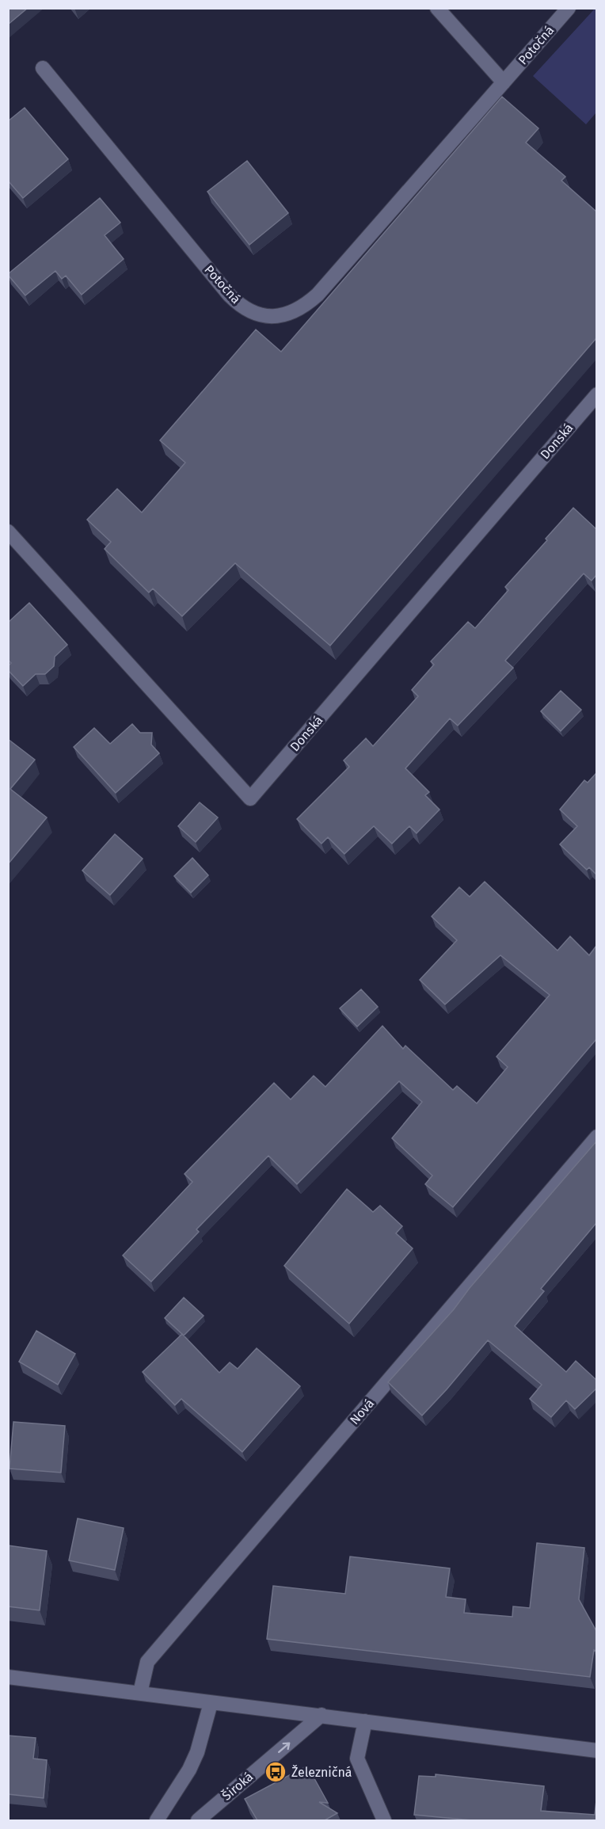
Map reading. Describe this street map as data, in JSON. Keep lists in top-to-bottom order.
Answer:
{
  "streets": {
    "street": [
      "Potočná",
      "Donská",
      "Nová",
      "Široká"
    ]
  },
  "one_way": ["Široká"],
  "places": {
    "bus stop": ["Železničná"]
  }
}
